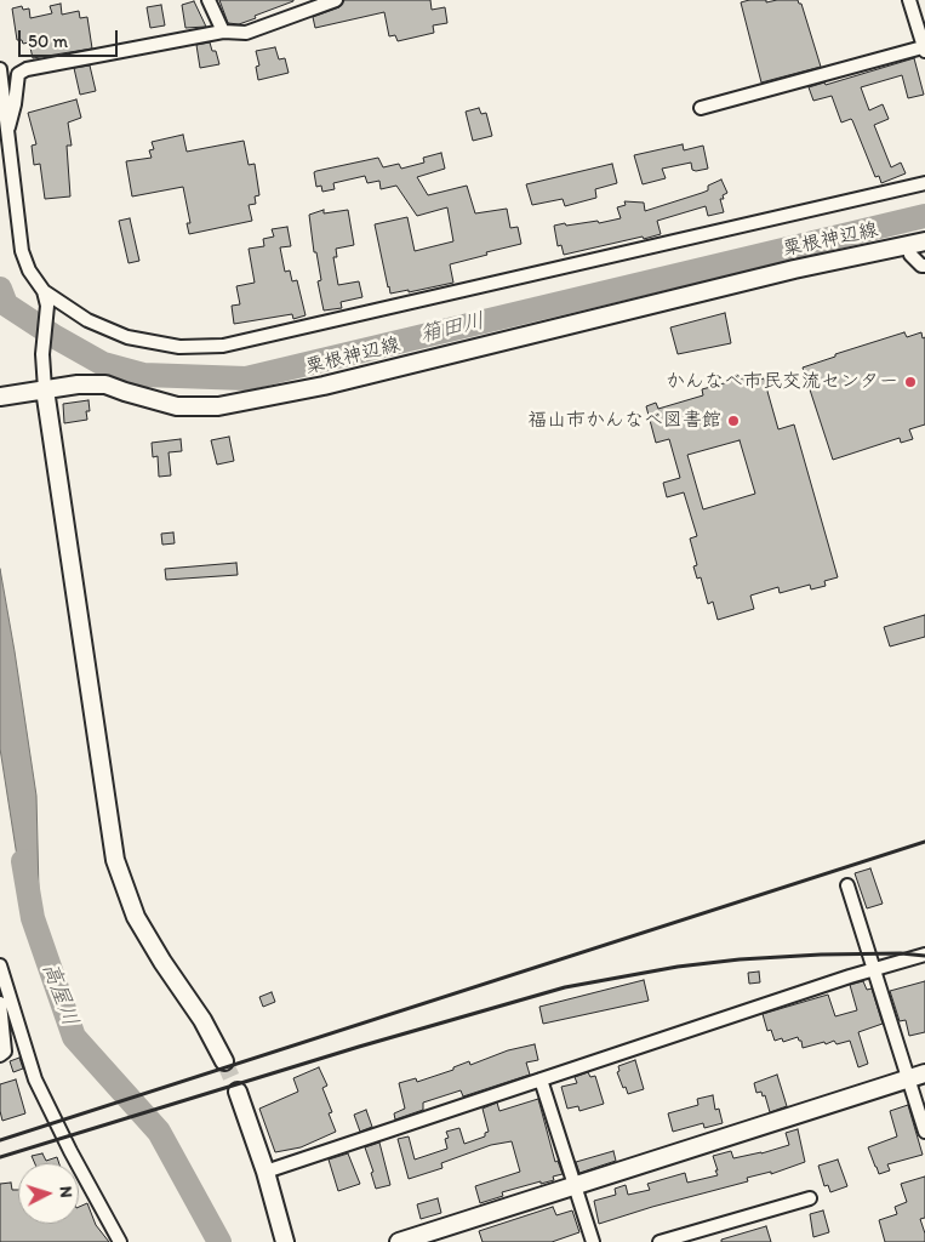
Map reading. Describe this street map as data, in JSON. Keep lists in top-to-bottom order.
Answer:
{
  "streets": {
    "street": ["粟根神辺線"]
  },
  "water": ["箱田川", "高屋川"],
  "places": ["かんなべ市民交流センター", "福山市かんなべ図書館"],
  "scale_bar": "50 m",
  "north": "right"
}
